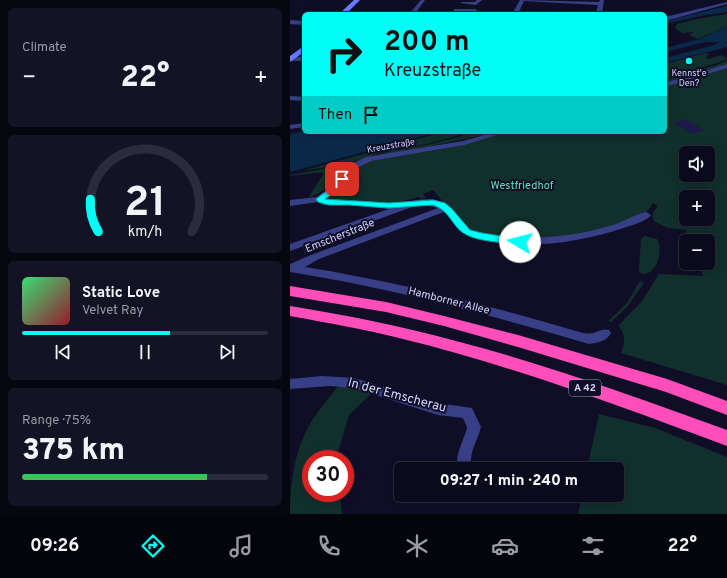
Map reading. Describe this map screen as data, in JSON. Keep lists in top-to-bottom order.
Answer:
{
  "streets": {
    "highway": ["A 42"],
    "street": [
      "Kreuzstraße",
      "Emscherstraße",
      "Hamborner Allee",
      "In der Emscherau"
    ]
  },
  "crossings": [
    ["Kreuzstraße", "Emscherstraße"],
    ["Emscherstraße", "Hamborner Allee"]
  ],
  "parks": ["Westfriedhof"],
  "places": ["Kennst'e Den?"],
  "page": {
    "tile": [
      "Climate",
      ["Range · 75%", "375 km"]
    ],
    "turn": ["200 m", "Kreuzstraße"],
    "heat": ["−", "22°", "+"],
    "then": "Then",
    "map_buttons": ["+", "−"],
    "song": ["Static Love", "Velvet Ray"],
    "limit": "30",
    "trip": "09:27 · 1 min · 240 m",
    "tabs": ["09:26", "22°"],
    "gauge": ["21", "km/h"]
  }
}
